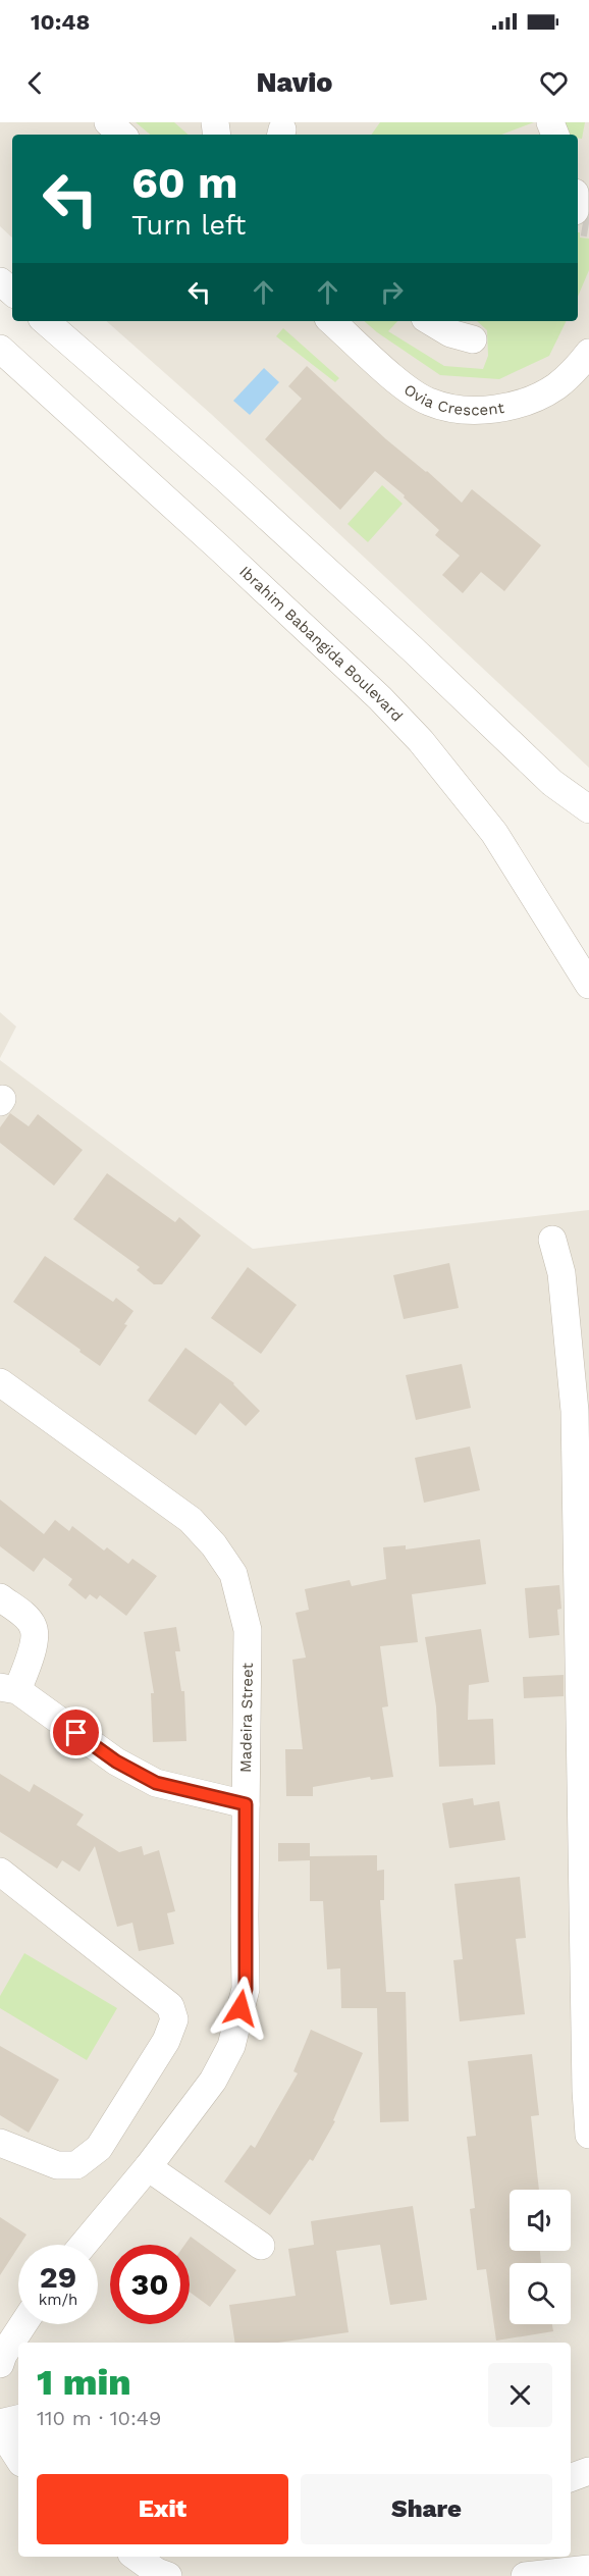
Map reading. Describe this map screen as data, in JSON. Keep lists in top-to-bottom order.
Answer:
{
  "streets": {
    "street": ["Ovia Crescent", "Ibrahim Babangida Boulevard", "Madeira Street"]
  },
  "page": {
    "status": "10:48",
    "header": "Navio",
    "turn": ["60 m", "Turn left"],
    "speed": "29 km/h",
    "limit": "30",
    "heading": ["1 min", "110 m · 10:49"],
    "buttons": ["Exit", "Share"]
  }
}
